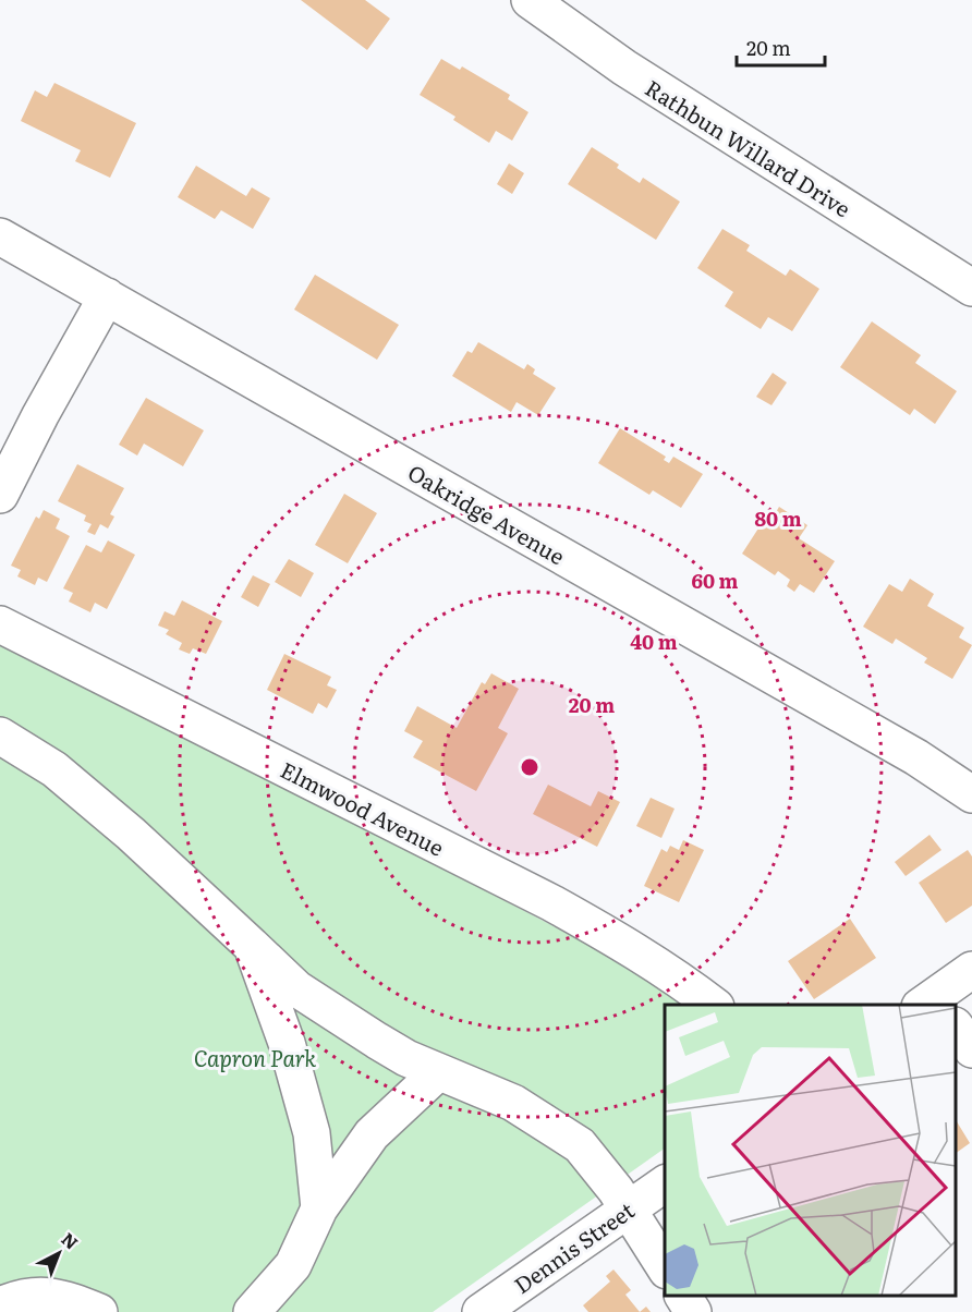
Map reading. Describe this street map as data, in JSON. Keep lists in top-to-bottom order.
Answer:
{
  "streets": {
    "street": [
      "Rathbun Willard Drive",
      "Oakridge Avenue",
      "Elmwood Avenue",
      "Dennis Street"
    ]
  },
  "parks": ["Capron Park"],
  "scale_bar": "20 m",
  "north": "top right",
  "rings": [
    "80 m",
    "60 m",
    "40 m",
    "20 m"
  ]
}
